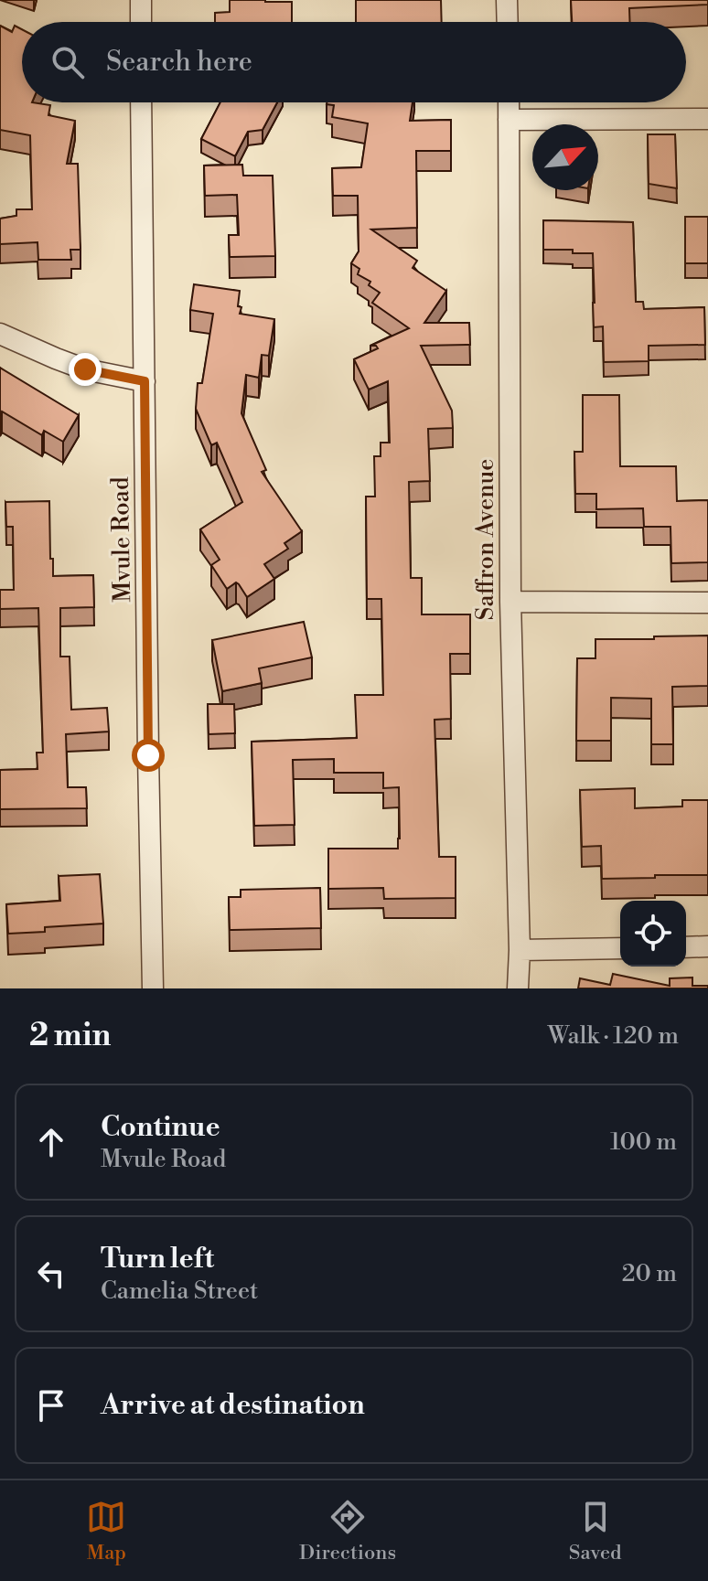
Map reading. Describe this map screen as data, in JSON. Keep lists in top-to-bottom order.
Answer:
{
  "streets": {
    "street": ["Mvule Road", "Saffron Avenue"]
  },
  "north": "top right",
  "page": {
    "search": "Search here",
    "heading": ["2 min", "Walk · 120 m"],
    "list": [
      ["Continue", "Mvule Road", "100 m"],
      ["Turn left", "Camelia Street", "20 m"],
      "Arrive at destination"
    ],
    "nav": ["Map", "Directions", "Saved"]
  }
}
